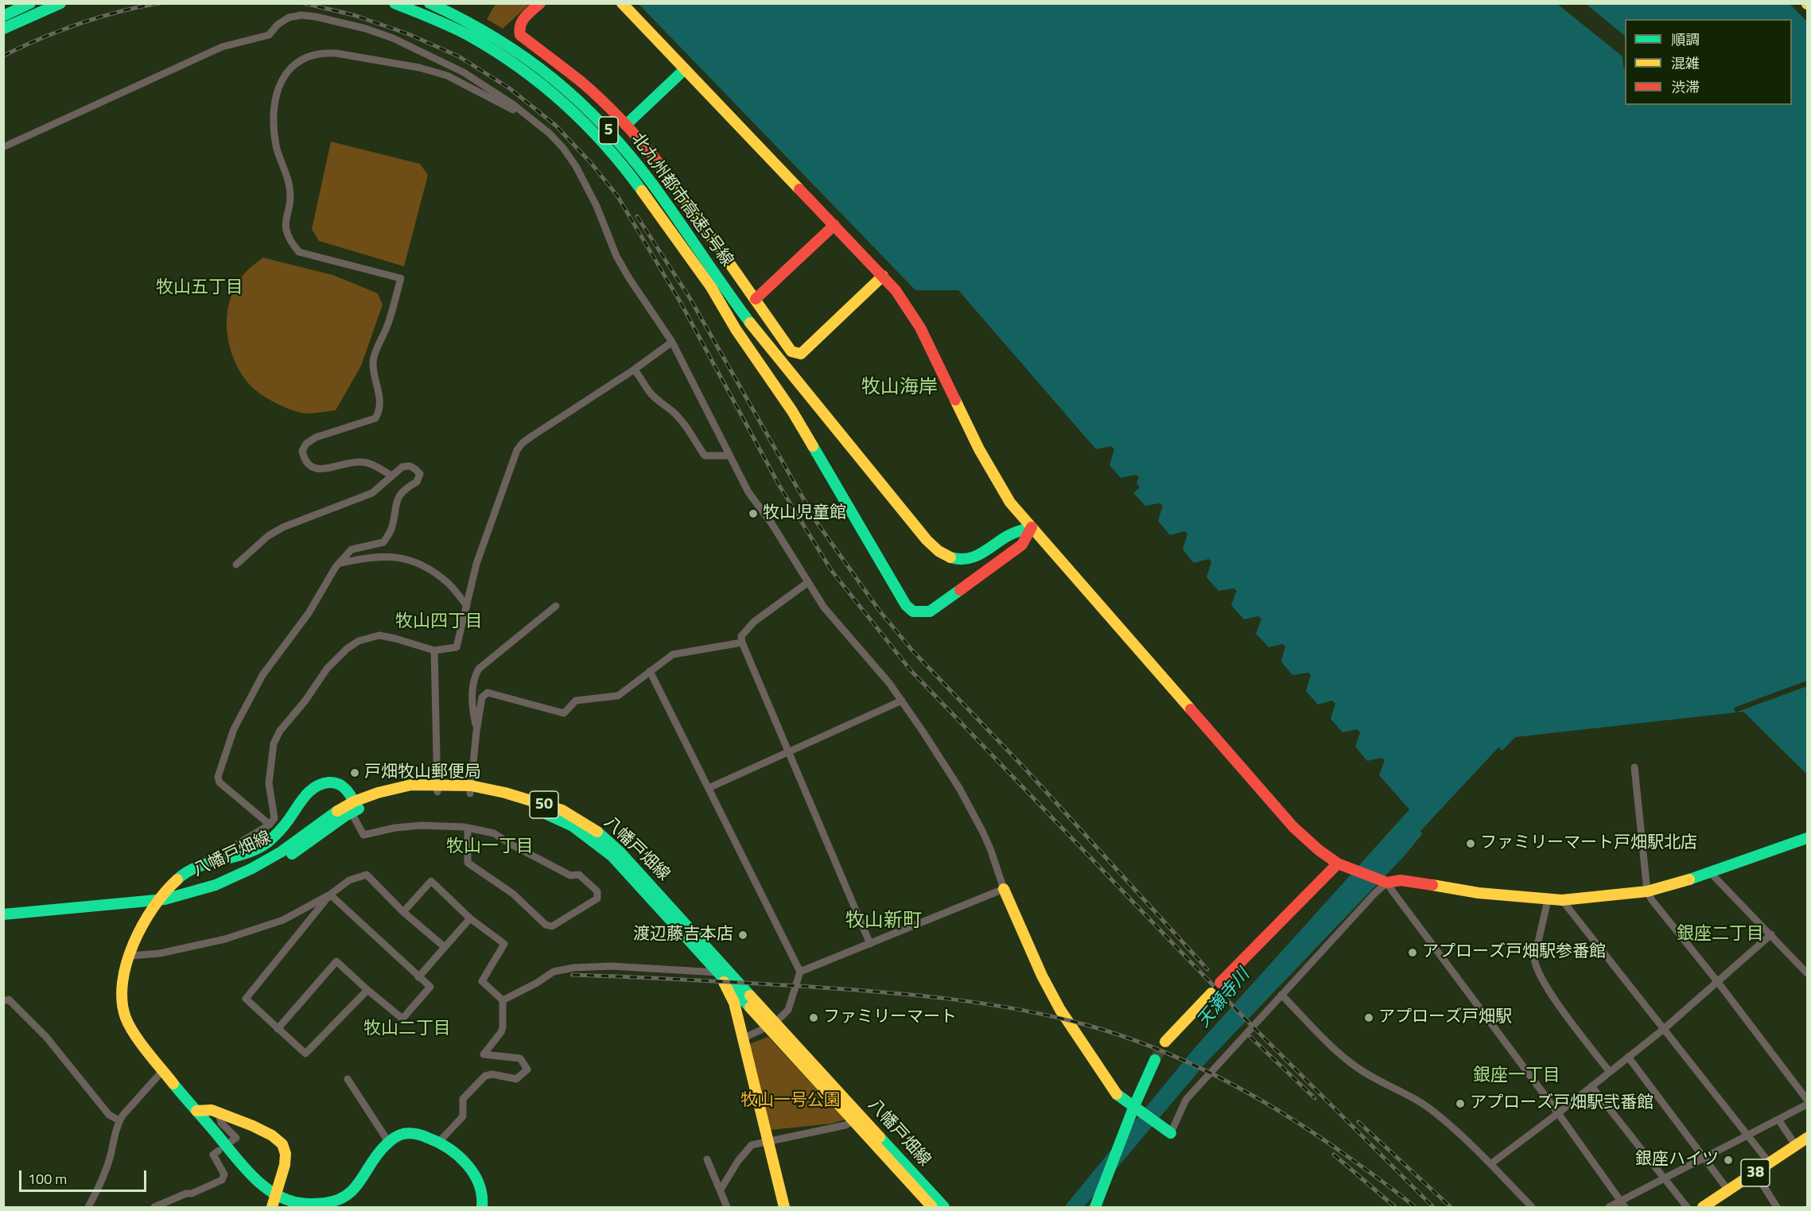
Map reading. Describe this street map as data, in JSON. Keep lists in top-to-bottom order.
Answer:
{
  "streets": {
    "main road": [
      "5",
      "北九州都市高速5号線",
      "50",
      "八幡戸畑線",
      "38"
    ]
  },
  "districts": [
    "牧山五丁目",
    "牧山海岸",
    "牧山四丁目",
    "牧山一丁目",
    "牧山新町",
    "銀座二丁目",
    "牧山二丁目",
    "銀座一丁目"
  ],
  "water": ["天瀬寺川"],
  "parks": ["牧山一号公園"],
  "places": [
    "牧山児童館",
    "戸畑牧山郵便局",
    "ファミリーマート戸畑駅北店",
    "渡辺藤吉本店",
    "アプローズ戸畑駅参番館",
    "ファミリーマート",
    "アプローズ戸畑駅",
    "アプローズ戸畑駅弐番館",
    "銀座ハイツ"
  ],
  "legend": ["順調", "混雑", "渋滞"],
  "scale_bar": "100 m"
}
